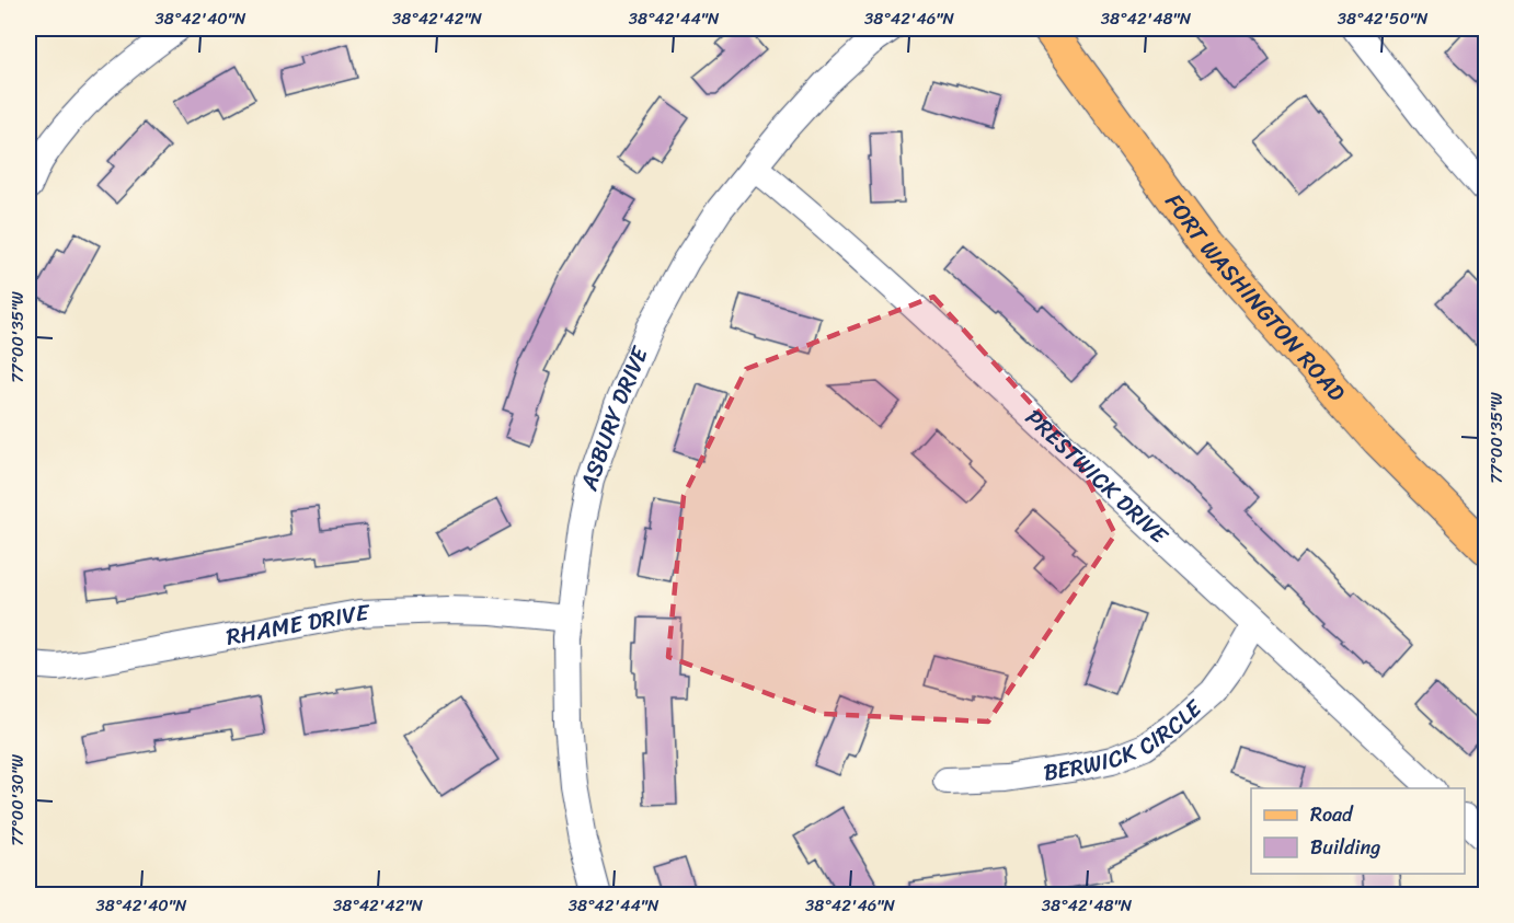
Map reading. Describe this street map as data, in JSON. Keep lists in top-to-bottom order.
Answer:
{
  "streets": {
    "main road": ["FORT WASHINGTON ROAD"],
    "street": [
      "ASBURY DRIVE",
      "PRESTWICK DRIVE",
      "RHAME DRIVE",
      "BERWICK CIRCLE"
    ]
  },
  "crossings": [
    ["ASBURY DRIVE", "PRESTWICK DRIVE"],
    ["ASBURY DRIVE", "RHAME DRIVE"],
    ["PRESTWICK DRIVE", "BERWICK CIRCLE"]
  ],
  "legend": ["Road", "Building"],
  "coordinates": [
    "38°42'40\"N",
    "38°42'42\"N",
    "38°42'44\"N",
    "38°42'46\"N",
    "38°42'48\"N",
    "38°42'50\"N",
    "77°00'35\"W",
    "77°00'30\"W"
  ]
}
